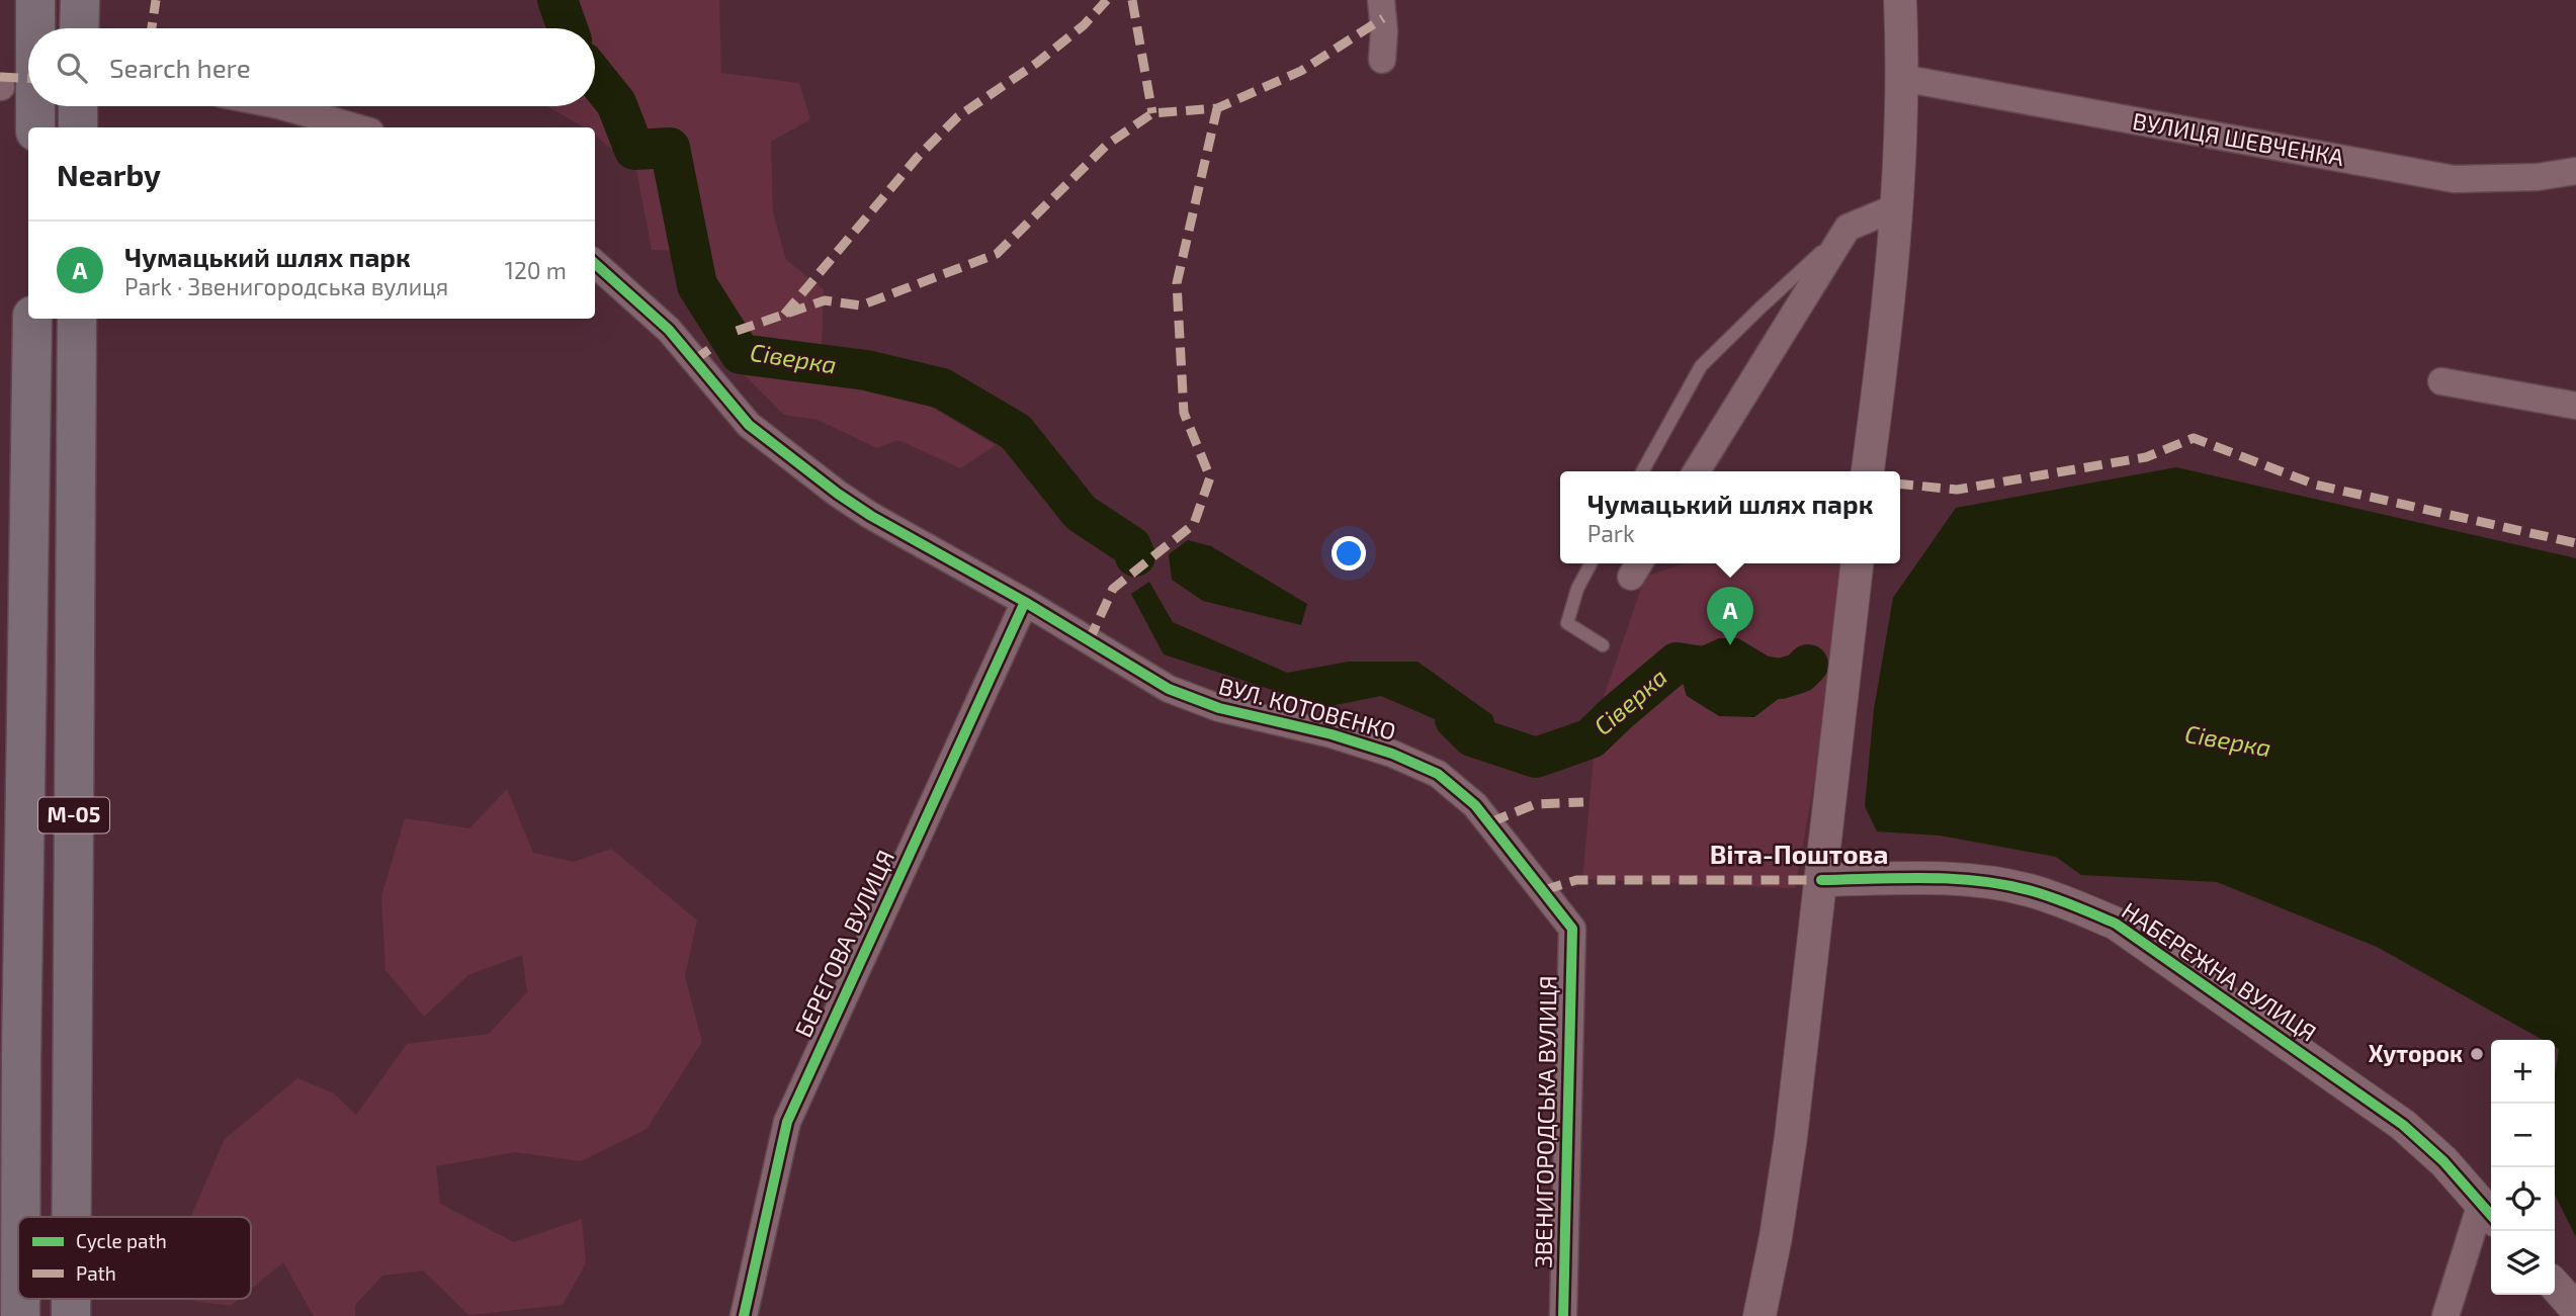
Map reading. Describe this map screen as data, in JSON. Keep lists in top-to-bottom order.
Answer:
{
  "streets": {
    "highway": ["М-05"],
    "street": [
      "ВУЛИЦЯ ШЕВЧЕНКА",
      "ВУЛ. КОТОВЕНКО",
      "БЕРЕГОВА ВУЛИЦЯ",
      "НАБЕРЕЖНА ВУЛИЦЯ",
      "ЗВЕНИГОРОДСЬКА ВУЛИЦЯ"
    ]
  },
  "crossings": [
    ["ВУЛ. КОТОВЕНКО", "БЕРЕГОВА ВУЛИЦЯ"],
    ["ВУЛ. КОТОВЕНКО", "ЗВЕНИГОРОДСЬКА ВУЛИЦЯ"]
  ],
  "districts": ["Віта-Поштова"],
  "water": ["Сіверка"],
  "places": ["Хуторок"],
  "legend": ["Cycle path", "Path"],
  "page": {
    "search": "Search here",
    "heading": "Nearby",
    "list": [
      {
        "mark": "A",
        "name": "Чумацький шлях парк",
        "note": "Park · Звенигородська вулиця",
        "value": "120 m"
      }
    ],
    "popup": ["Чумацький шлях парк", "Park"],
    "pins": "A",
    "map_buttons": ["+", "−"]
  }
}
